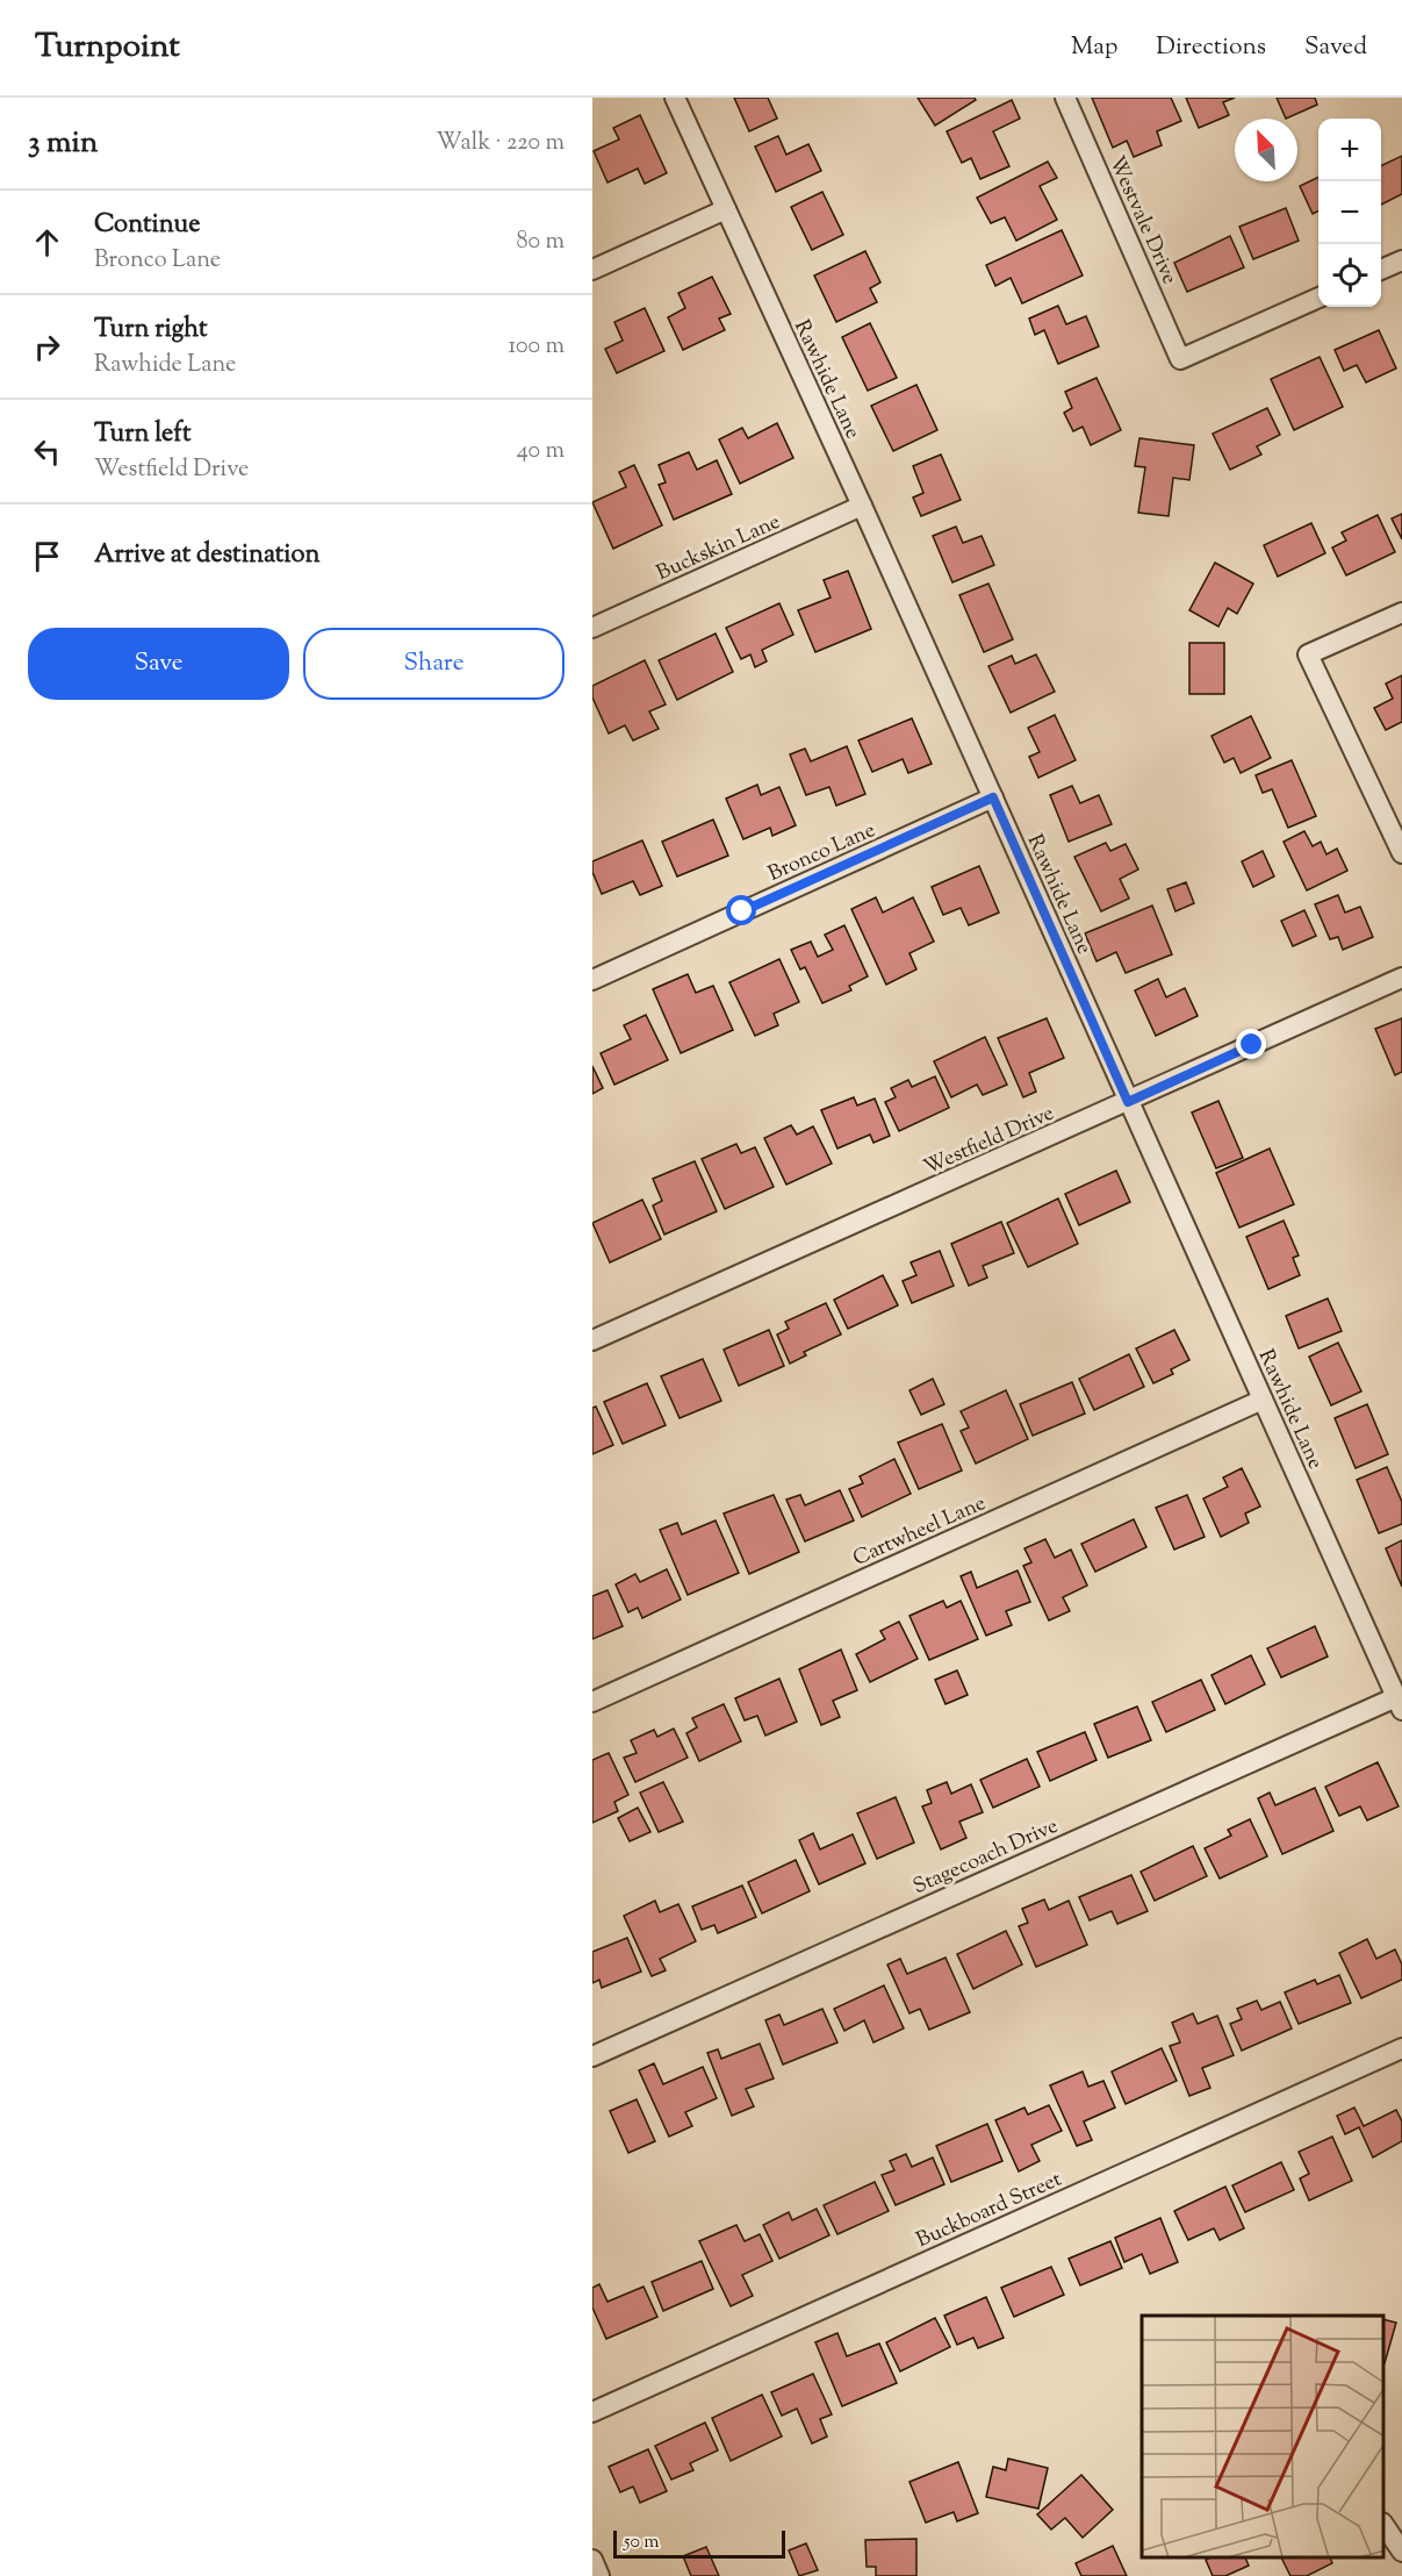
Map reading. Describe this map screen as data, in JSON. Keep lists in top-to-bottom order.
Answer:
{
  "streets": {
    "street": [
      "Westvale Drive",
      "Rawhide Lane",
      "Buckskin Lane",
      "Bronco Lane",
      "Westfield Drive",
      "Cartwheel Lane",
      "Stagecoach Drive",
      "Buckboard Street"
    ]
  },
  "crossings": [
    ["Rawhide Lane", "Buckskin Lane"],
    ["Rawhide Lane", "Bronco Lane"],
    ["Rawhide Lane", "Westfield Drive"],
    ["Rawhide Lane", "Cartwheel Lane"],
    ["Rawhide Lane", "Stagecoach Drive"]
  ],
  "scale_bar": "50 m",
  "north": "top left",
  "page": {
    "header": "Turnpoint",
    "nav": ["Map", "Directions", "Saved"],
    "heading": ["3 min", "Walk · 220 m"],
    "map_buttons": ["+", "−"],
    "list": [
      ["Continue", "Bronco Lane", "80 m"],
      ["Turn right", "Rawhide Lane", "100 m"],
      ["Turn left", "Westfield Drive", "40 m"],
      "Arrive at destination"
    ],
    "buttons": ["Save", "Share"],
    "scale": "50 m"
  }
}
